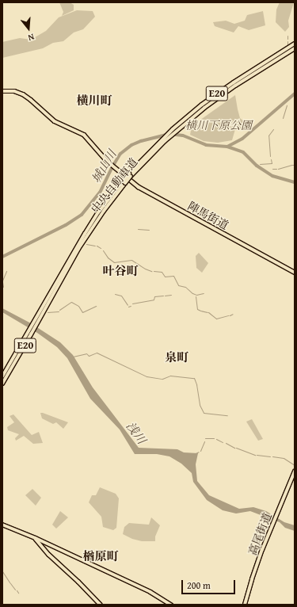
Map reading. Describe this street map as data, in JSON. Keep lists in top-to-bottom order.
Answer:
{
  "streets": {
    "highway": ["E20", "中央自動車道"],
    "main road": ["陣馬街道", "高尾街道"]
  },
  "districts": [
    "横川町",
    "叶谷町",
    "泉町",
    "楢原町"
  ],
  "water": ["城山川", "浅川"],
  "parks": ["横川下原公園"],
  "scale_bar": "200 m",
  "north": "bottom"
}
